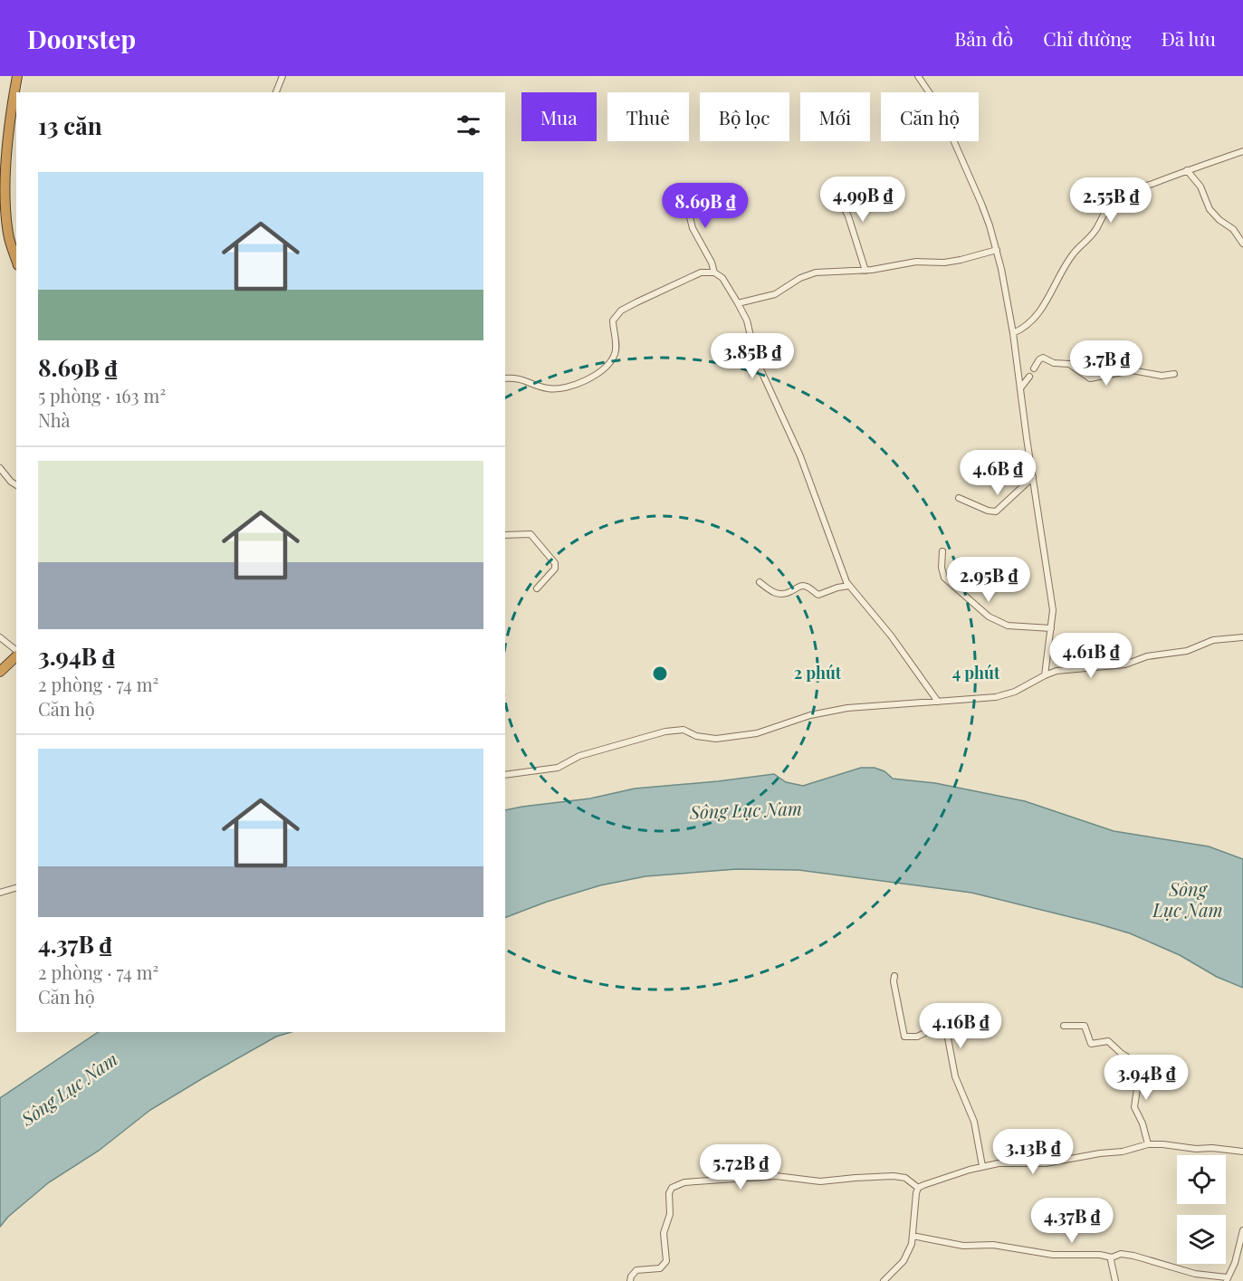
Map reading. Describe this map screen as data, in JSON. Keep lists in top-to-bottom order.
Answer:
{
  "water": ["Sông Lục Nam"],
  "page": {
    "header": "Doorstep",
    "nav": ["Bản đồ", "Chỉ đường", "Đã lưu"],
    "chip": [
      "Mua",
      "Thuê",
      "Bộ lọc",
      "Mới",
      "Căn hộ"
    ],
    "heading": "13 căn",
    "list": [
      {
        "name": "8.69B ₫",
        "note": "5 phòng · 163 m² · Nhà"
      },
      {
        "name": "3.94B ₫",
        "note": "2 phòng · 74 m² · Căn hộ"
      },
      {
        "name": "4.37B ₫",
        "note": "2 phòng · 74 m² · Căn hộ"
      }
    ],
    "price": [
      "4.99B ₫",
      "2.55B ₫",
      "8.69B ₫",
      "3.85B ₫",
      "3.7B ₫",
      "4.6B ₫",
      "2.95B ₫",
      "4.61B ₫",
      "4.16B ₫",
      "3.94B ₫",
      "3.13B ₫",
      "5.72B ₫",
      "4.37B ₫"
    ]
  },
  "rings": ["2 phút", "4 phút"]
}
